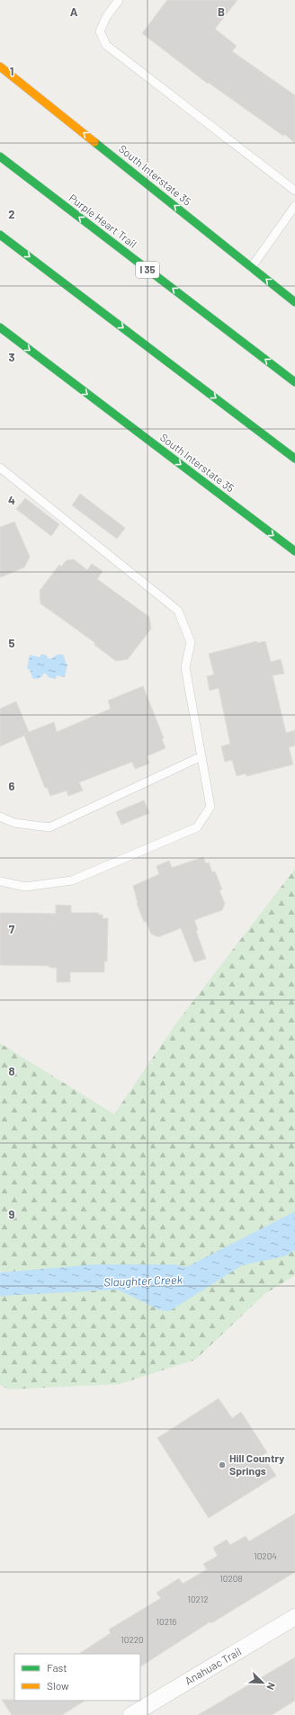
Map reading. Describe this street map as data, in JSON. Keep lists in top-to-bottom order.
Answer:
{
  "streets": {
    "main road": ["South Interstate 35", "Purple Heart Trail", "I 35"],
    "street": ["Anahuac Trail"]
  },
  "water": ["Slaughter Creek"],
  "places": ["Hill Country Springs"],
  "house_numbers": [
    "10204",
    "10208",
    "10212",
    "10216",
    "10220"
  ],
  "legend": ["Fast", "Slow"],
  "north": "bottom right",
  "grid": {
    "columns": ["A", "B"],
    "rows": [
      "1",
      "2",
      "3",
      "4",
      "5",
      "6",
      "7",
      "8",
      "9"
    ]
  }
}
